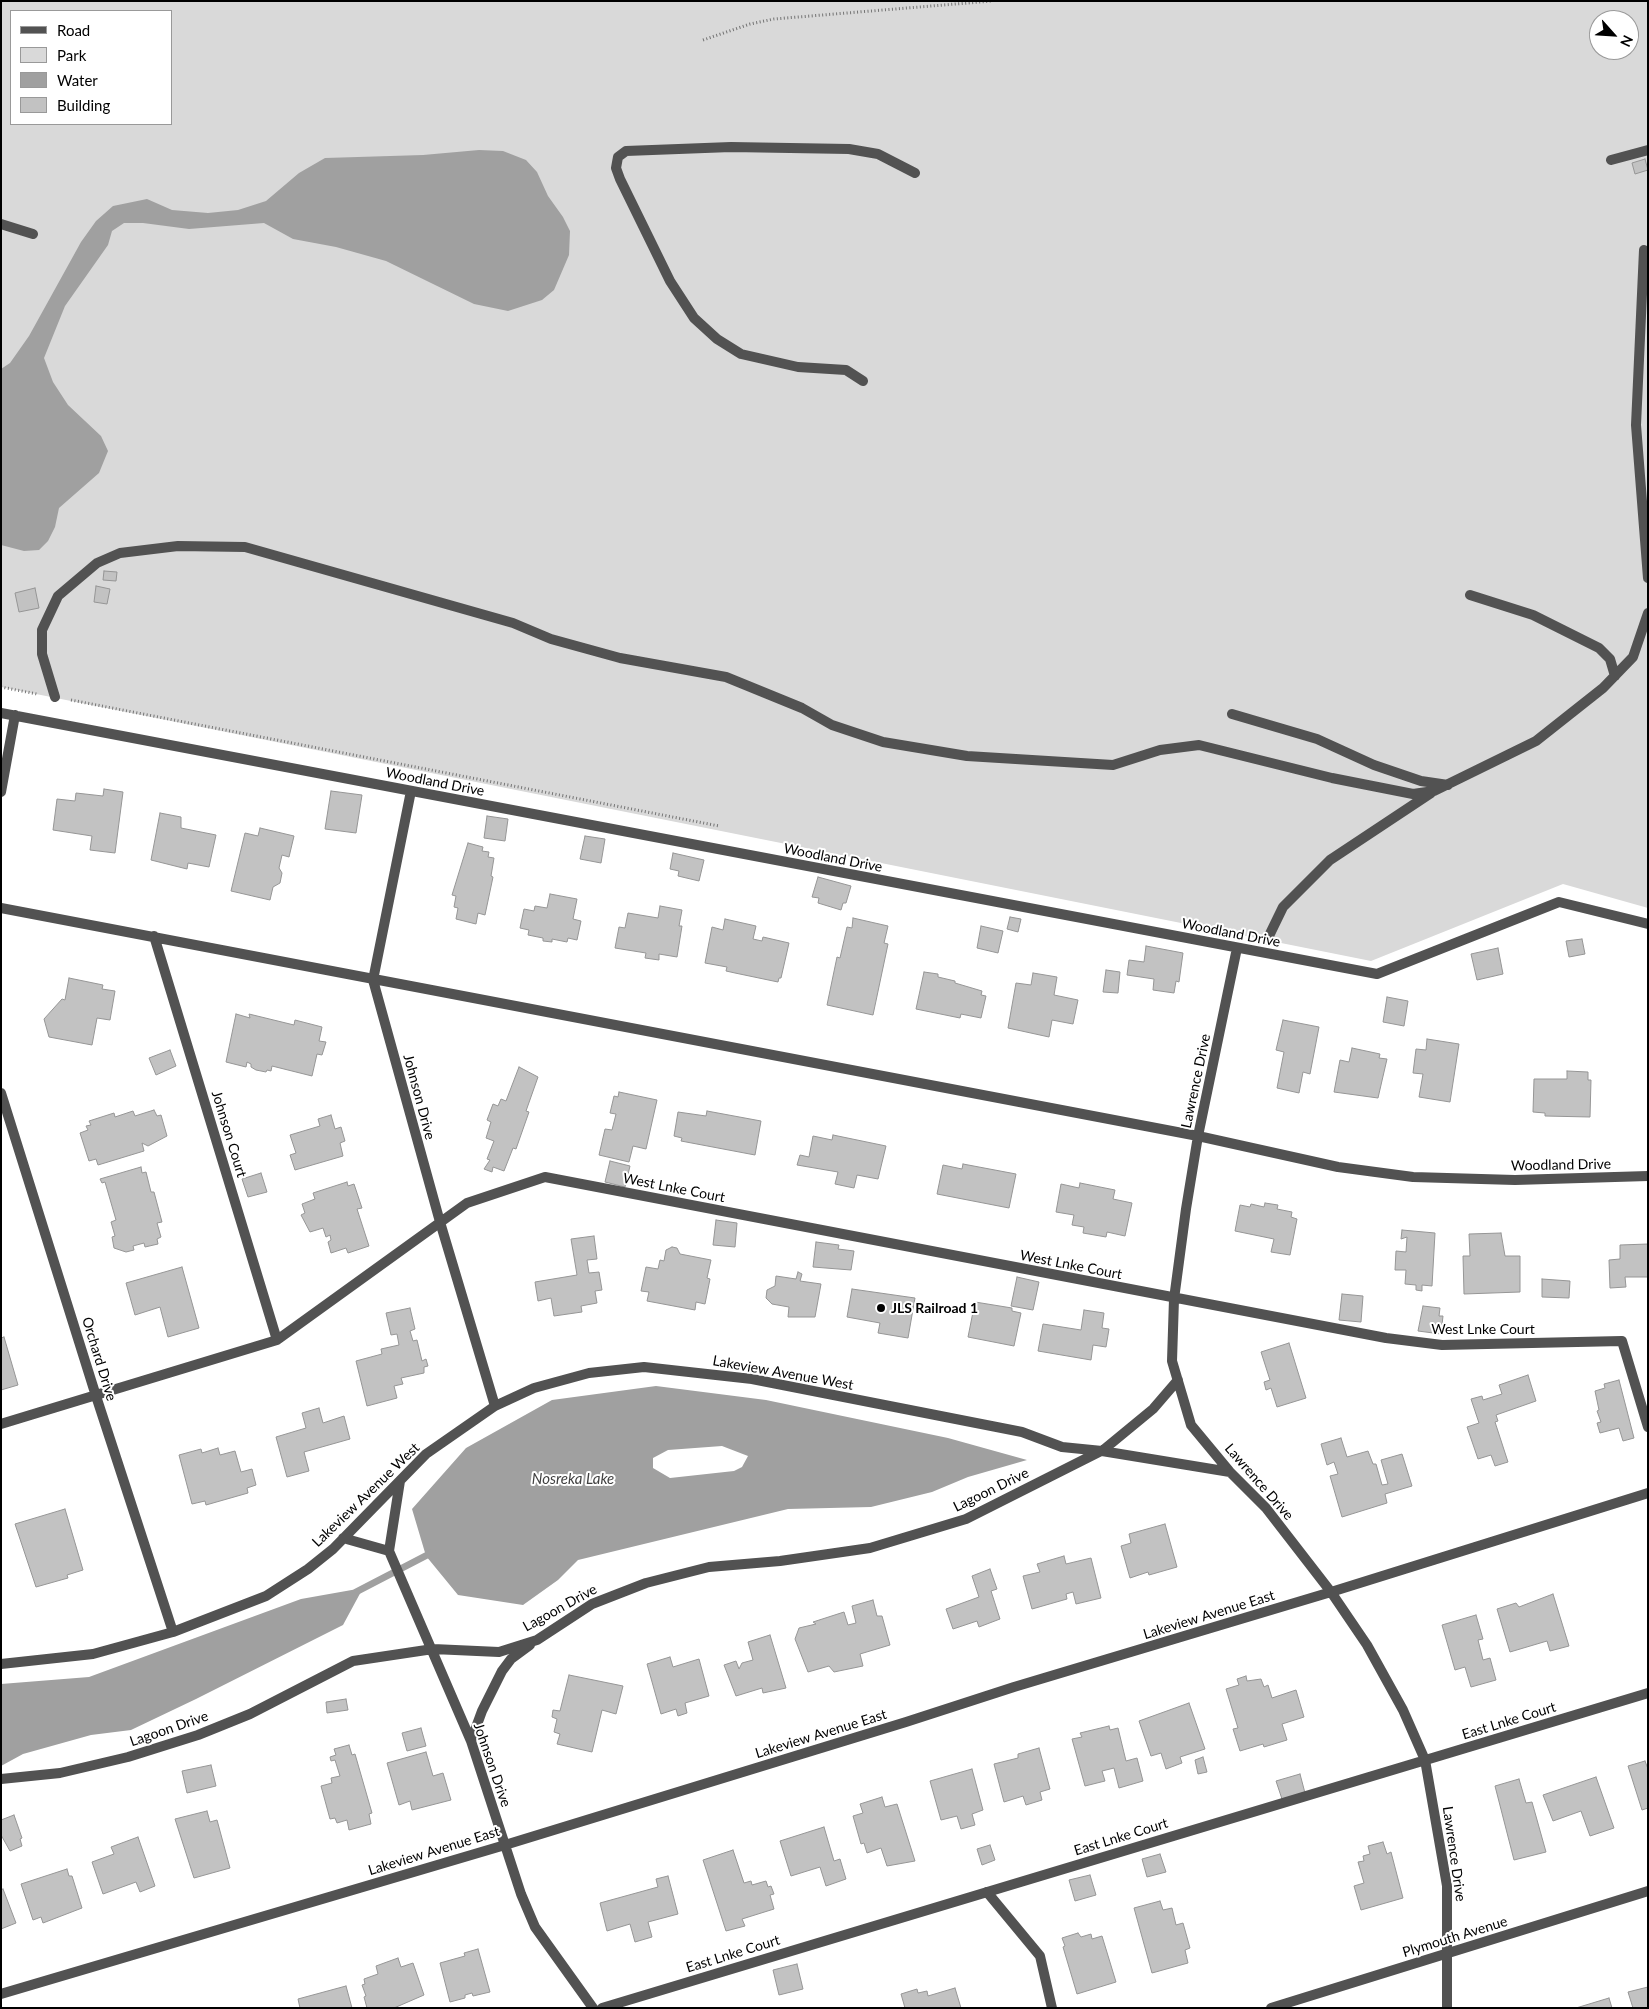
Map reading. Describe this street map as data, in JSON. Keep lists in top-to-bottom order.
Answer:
{
  "streets": {
    "street": [
      "Woodland Drive",
      "Lawrence Drive",
      "Johnson Drive",
      "Johnson Court",
      "West Lnke Court",
      "Orchard Drive",
      "Lakeview Avenue West",
      "Lagoon Drive",
      "Lakeview Avenue East",
      "East Lnke Court",
      "Plymouth Avenue"
    ]
  },
  "crossings": [
    ["Woodland Drive", "Lawrence Drive"],
    ["Woodland Drive", "Johnson Drive"],
    ["Woodland Drive", "Johnson Court"],
    ["Lawrence Drive", "West Lnke Court"],
    ["Lawrence Drive", "Lagoon Drive"],
    ["Lawrence Drive", "Lakeview Avenue East"],
    ["Lawrence Drive", "East Lnke Court"],
    ["Lawrence Drive", "Plymouth Avenue"],
    ["Johnson Drive", "West Lnke Court"],
    ["Johnson Drive", "Lakeview Avenue West"],
    ["Johnson Drive", "Lagoon Drive"],
    ["Johnson Drive", "Lakeview Avenue East"],
    ["Johnson Court", "West Lnke Court"],
    ["West Lnke Court", "Orchard Drive"],
    ["Orchard Drive", "Lakeview Avenue West"],
    ["Lakeview Avenue West", "Lagoon Drive"]
  ],
  "water": ["Nosreka Lake"],
  "places": ["JLS Railroad 1"],
  "legend": [
    "Road",
    "Park",
    "Water",
    "Building"
  ],
  "north": "bottom right"
}
